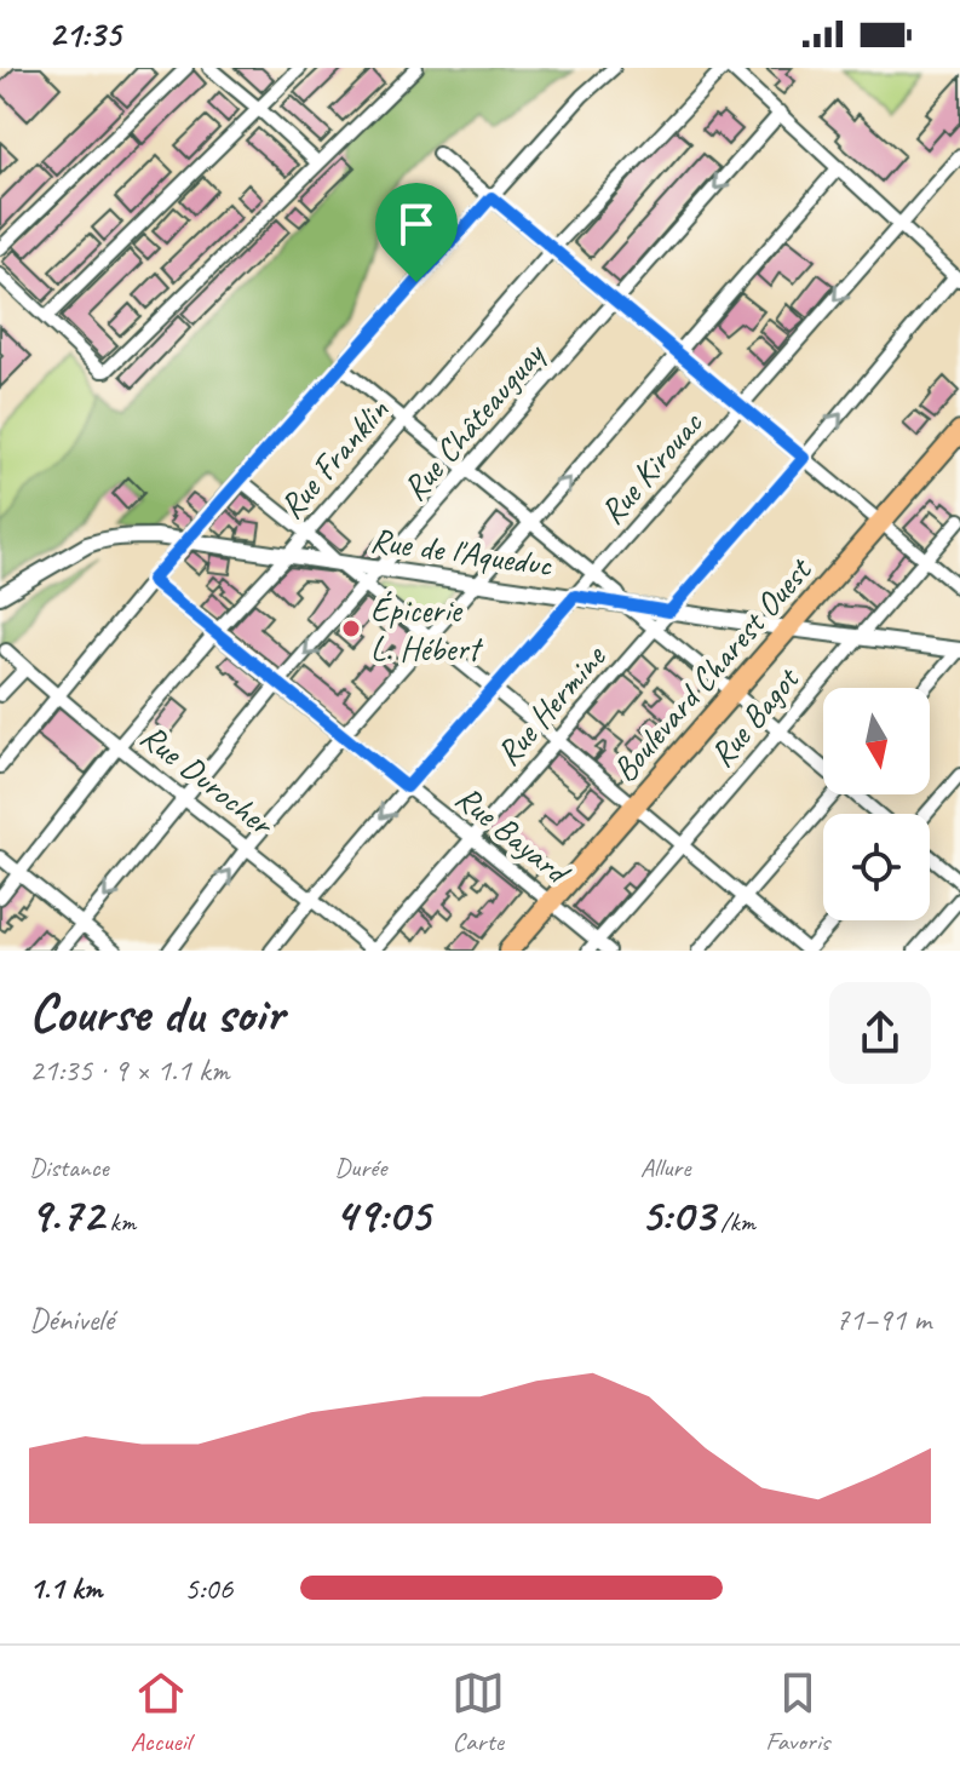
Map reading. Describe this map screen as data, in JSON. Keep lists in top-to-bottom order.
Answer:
{
  "streets": {
    "main road": ["Boulevard Charest Ouest"],
    "street": [
      "Rue Châteauguay",
      "Rue Franklin",
      "Rue Kirouac",
      "Rue de l'Aqueduc",
      "Rue Hermine",
      "Rue Bagot",
      "Rue Durocher",
      "Rue Bayard"
    ]
  },
  "crossings": [
    ["Rue Châteauguay", "Rue de l'Aqueduc"],
    ["Rue Châteauguay", "Rue Durocher"],
    ["Rue Châteauguay", "Rue Bayard"],
    ["Rue Franklin", "Rue de l'Aqueduc"],
    ["Rue Franklin", "Rue Durocher"],
    ["Rue Franklin", "Rue Bayard"],
    ["Rue Kirouac", "Rue de l'Aqueduc"],
    ["Rue Kirouac", "Rue Durocher"],
    ["Rue Kirouac", "Rue Bayard"],
    ["Rue de l'Aqueduc", "Boulevard Charest Ouest"],
    ["Rue de l'Aqueduc", "Rue Hermine"],
    ["Rue de l'Aqueduc", "Rue Bagot"],
    ["Boulevard Charest Ouest", "Rue Bayard"],
    ["Rue Hermine", "Rue Durocher"],
    ["Rue Hermine", "Rue Bayard"],
    ["Rue Bagot", "Rue Bayard"]
  ],
  "places": ["Épicerie L. Hébert"],
  "north": "bottom",
  "page": {
    "status": "21:35",
    "heading": ["Course du soir", "21:35 · 9 × 1.1 km"],
    "stats": [
      ["Distance", "9.72 km"],
      ["Durée", "49:05"],
      ["Allure", "5:03 /km"]
    ],
    "chart": ["Dénivelé", "71–91 m"],
    "list": [
      {
        "name": "1.1 km",
        "note": "5:06"
      }
    ],
    "tabs": ["Accueil", "Carte", "Favoris"]
  }
}
